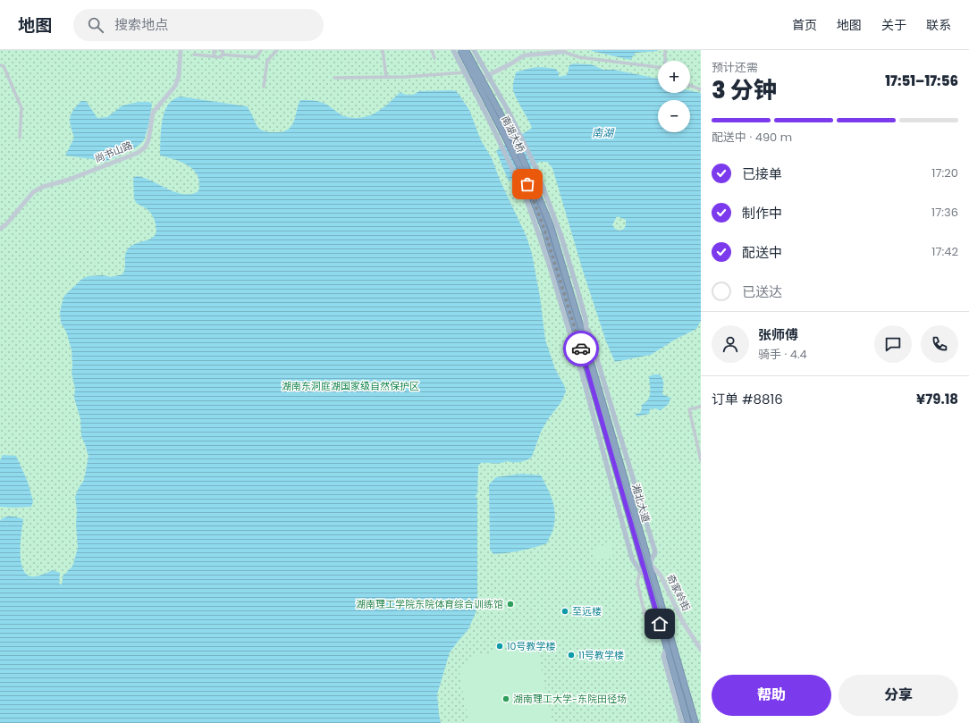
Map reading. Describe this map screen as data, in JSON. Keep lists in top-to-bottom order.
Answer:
{
  "streets": {
    "highway": ["南湖大桥", "湘北大道"],
    "street": ["尚书山路", "奇家岭街"]
  },
  "crossings": [
    ["南湖大桥", "湘北大道"],
    ["湘北大道", "奇家岭街"]
  ],
  "water": ["南湖"],
  "parks": ["湖南东洞庭湖国家级自然保护区"],
  "places": [
    "湖南理工学院东院体育综合训练馆",
    "至远楼",
    "10号教学楼",
    "11号教学楼",
    "湖南理工大学-东院田径场"
  ],
  "page": {
    "header": "地图",
    "search": "搜索地点",
    "nav": [
      "首页",
      "地图",
      "关于",
      "联系"
    ],
    "heading": ["3 分钟", "预计还需", "17:51–17:56"],
    "panel": [
      "张师傅",
      "骑手 · 4.4",
      "订单 #8816",
      "¥79.18"
    ],
    "map_buttons": ["+", "−"],
    "bar": "配送中 · 490 m",
    "list": [
      ["已接单", "17:20"],
      ["制作中", "17:36"],
      ["配送中", "17:42"],
      "已送达"
    ],
    "buttons": ["帮助", "分享"]
  }
}
